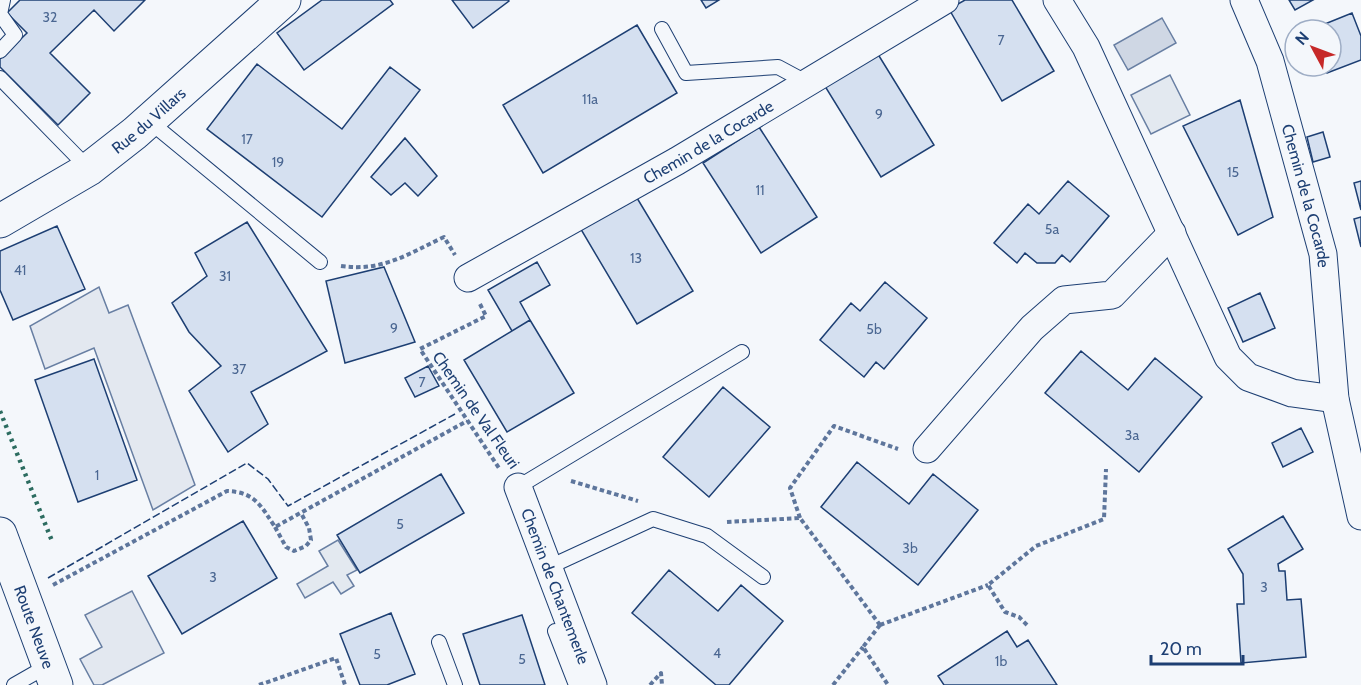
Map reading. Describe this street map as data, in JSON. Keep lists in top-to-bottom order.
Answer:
{
  "streets": {
    "main road": ["Rue du Villars", "Route Neuve"],
    "street": ["Chemin de la Cocarde", "Chemin de Chantemerle"],
    "path": ["Chemin de Val Fleuri"]
  },
  "crossings": [
    ["Chemin de la Cocarde", "Chemin de Val Fleuri"],
    ["Chemin de Val Fleuri", "Chemin de Chantemerle"]
  ],
  "house_numbers": [
    "32",
    "7",
    "11a",
    "9",
    "17",
    "19",
    "15",
    "11",
    "5a",
    "13",
    "41",
    "31",
    "9",
    "5b",
    "37",
    "7",
    "3a",
    "1",
    "5",
    "3b",
    "3",
    "3",
    "4",
    "5",
    "5",
    "1b"
  ],
  "scale_bar": "20 m",
  "north": "top left"
}
